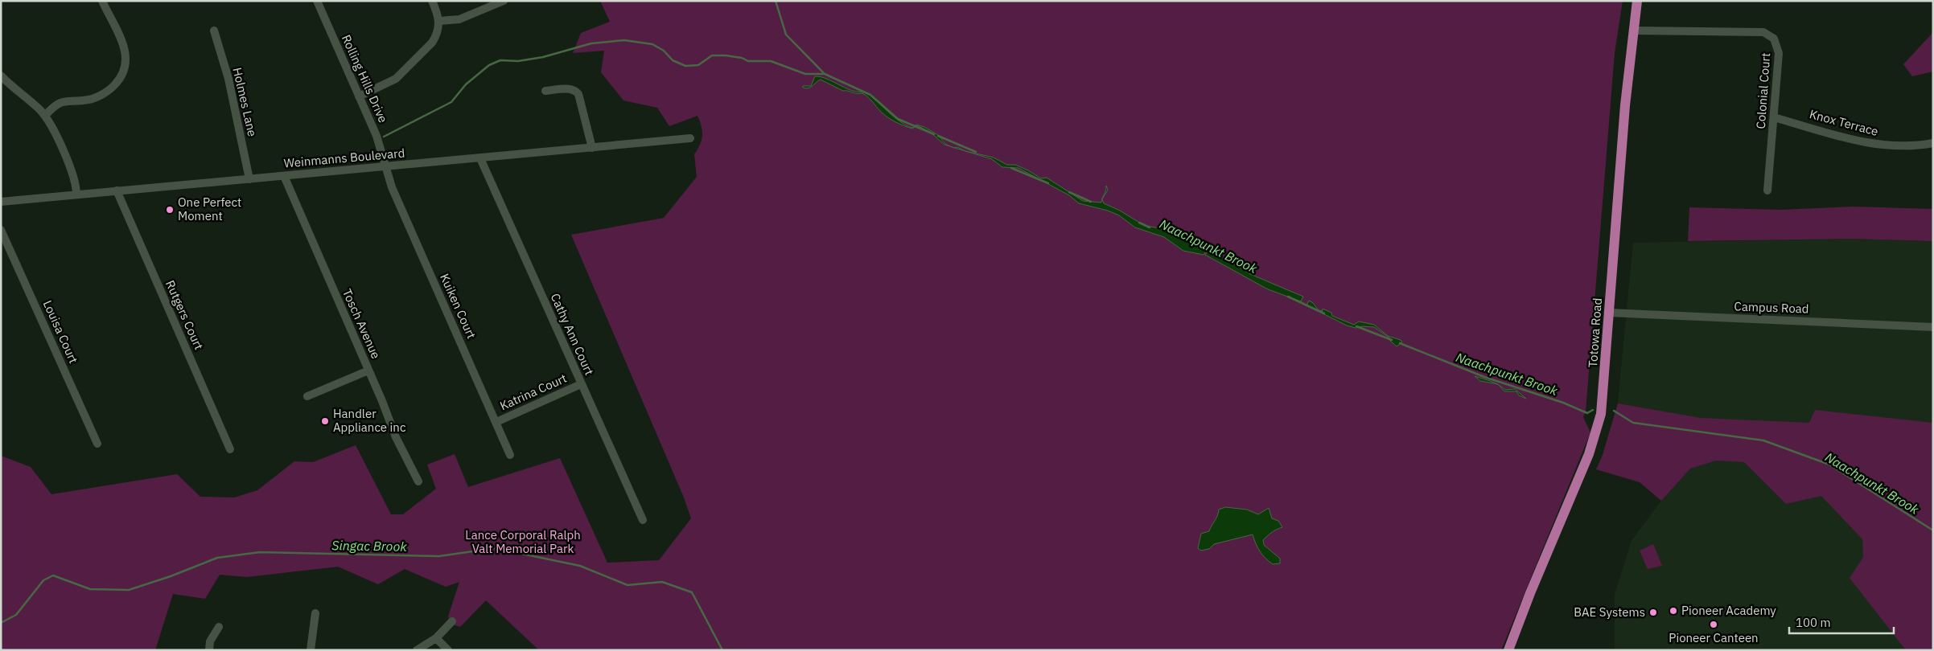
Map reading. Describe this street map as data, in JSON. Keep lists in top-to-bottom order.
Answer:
{
  "streets": {
    "main road": ["Totowa Road"],
    "street": [
      "Rolling Hills Drive",
      "Colonial Court",
      "Holmes Lane",
      "Knox Terrace",
      "Weinmanns Boulevard",
      "Kuiken Court",
      "Campus Road",
      "Rutgers Court",
      "Tosch Avenue",
      "Louisa Court",
      "Cathy Ann Court",
      "Katrina Court"
    ]
  },
  "crossings": [
    ["Rolling Hills Drive", "Weinmanns Boulevard"],
    ["Rolling Hills Drive", "Kuiken Court"],
    ["Colonial Court", "Knox Terrace"],
    ["Colonial Court", "Totowa Road"],
    ["Holmes Lane", "Weinmanns Boulevard"],
    ["Weinmanns Boulevard", "Kuiken Court"],
    ["Weinmanns Boulevard", "Rutgers Court"],
    ["Weinmanns Boulevard", "Tosch Avenue"],
    ["Weinmanns Boulevard", "Cathy Ann Court"],
    ["Kuiken Court", "Katrina Court"],
    ["Campus Road", "Totowa Road"],
    ["Cathy Ann Court", "Katrina Court"]
  ],
  "water": ["Naachpunkt Brook", "Singac Brook"],
  "parks": ["Lance Corporal Ralph Valt Memorial Park"],
  "places": [
    "One Perfect Moment",
    "Handler Appliance inc",
    "Pioneer Academy",
    "BAE Systems",
    "Pioneer Canteen"
  ],
  "scale_bar": "100 m"
}
